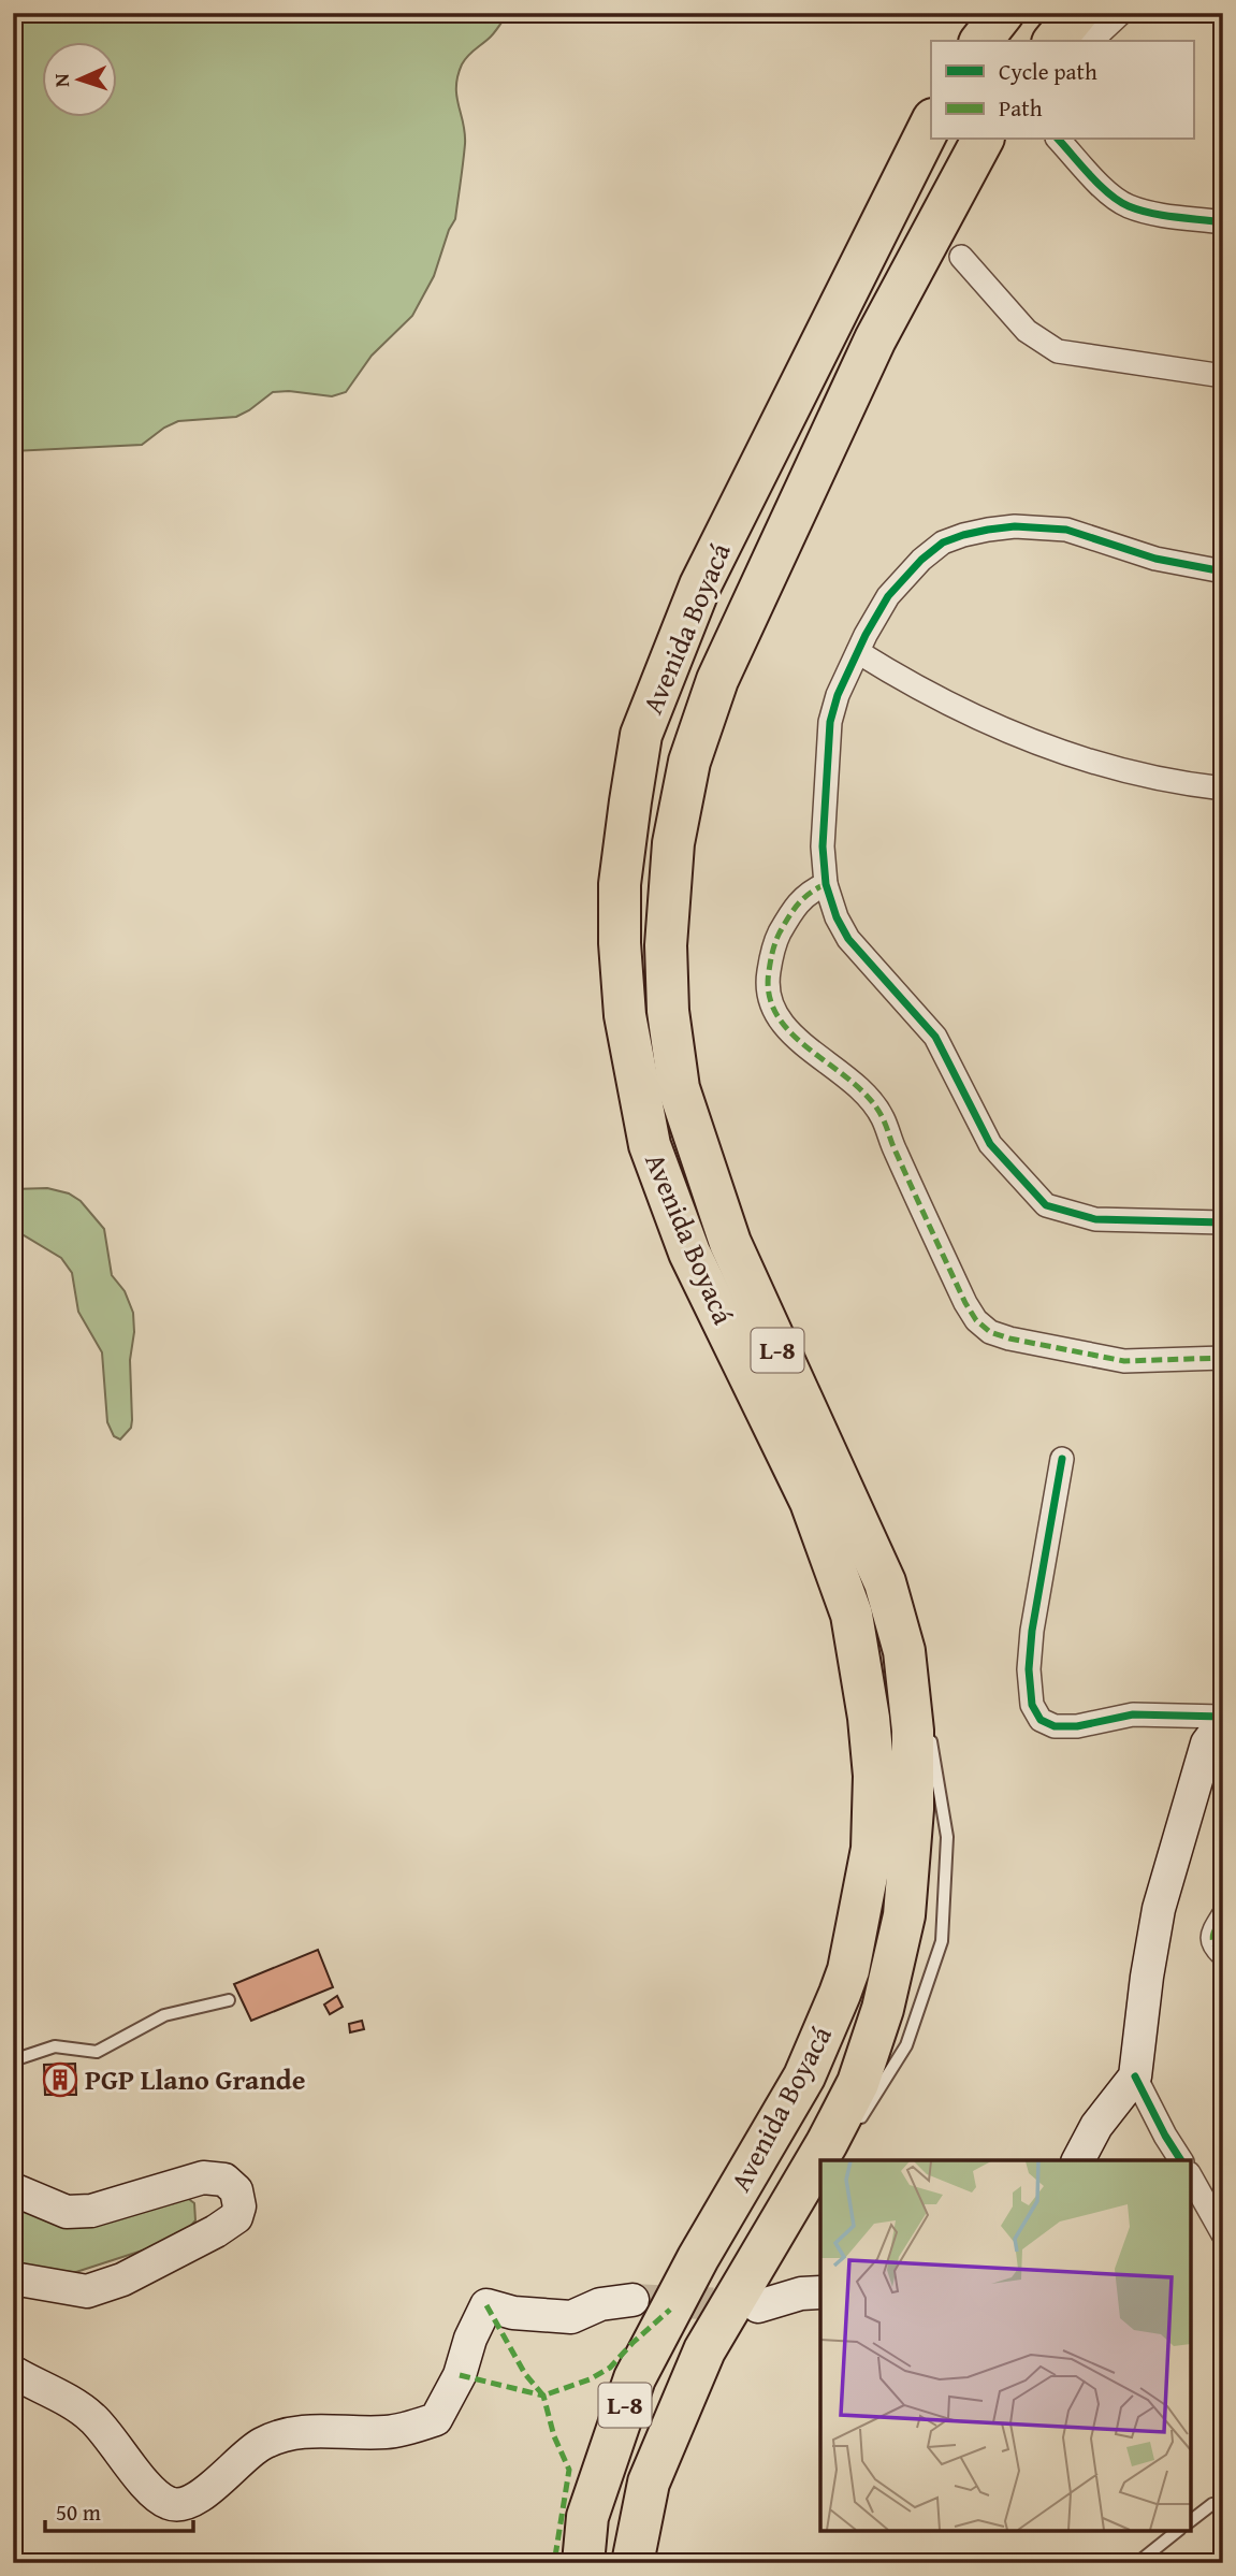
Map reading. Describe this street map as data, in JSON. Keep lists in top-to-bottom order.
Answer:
{
  "streets": {
    "highway": ["Avenida Boyacá", "L-8"]
  },
  "places": {
    "building": ["PGP Llano Grande"]
  },
  "legend": ["Cycle path", "Path"],
  "scale_bar": "50 m",
  "north": "left"
}
